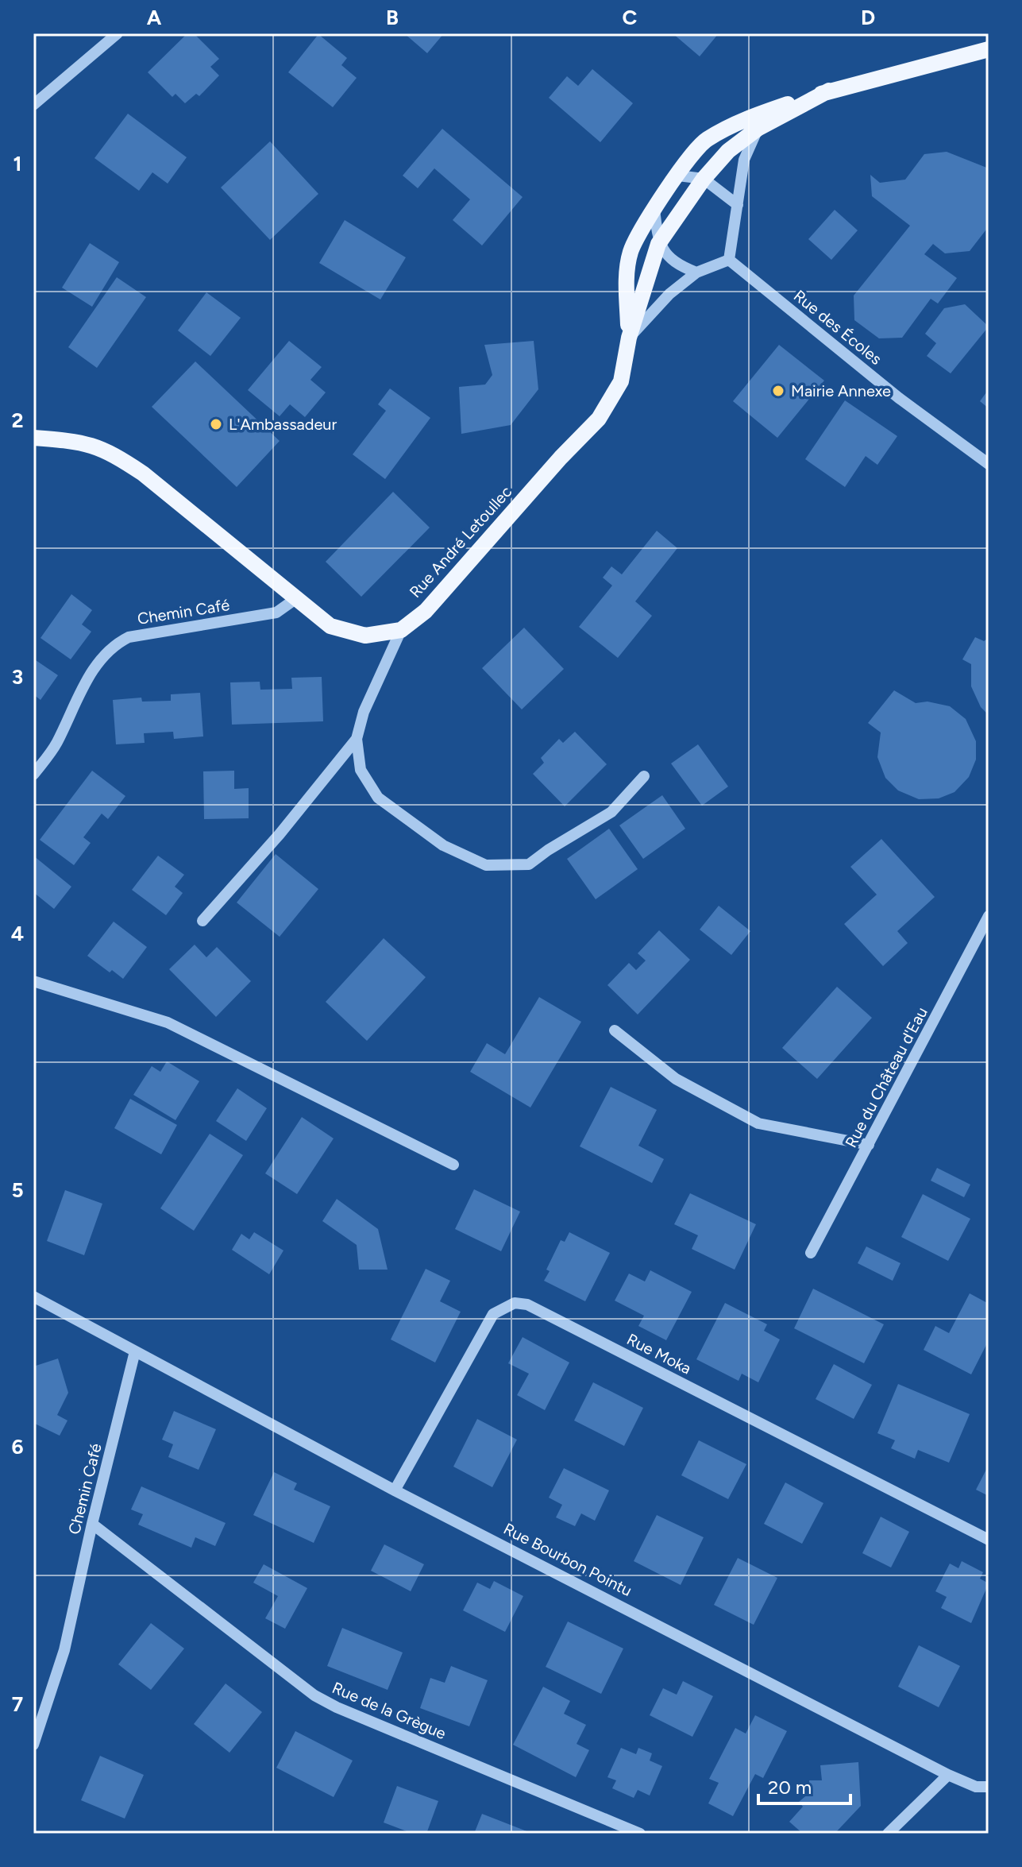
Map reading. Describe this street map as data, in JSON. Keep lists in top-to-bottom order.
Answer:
{
  "streets": {
    "main road": ["Rue André Letoullec"],
    "street": [
      "Rue des Écoles",
      "Chemin Café",
      "Rue du Château d'Eau",
      "Rue Moka",
      "Rue Bourbon Pointu",
      "Rue de la Grègue"
    ]
  },
  "crossings": [
    ["Rue André Letoullec", "Chemin Café"],
    ["Chemin Café", "Rue Bourbon Pointu"],
    ["Chemin Café", "Rue de la Grègue"],
    ["Rue Moka", "Rue Bourbon Pointu"]
  ],
  "places": ["Mairie Annexe", "L'Ambassadeur"],
  "scale_bar": "20 m",
  "grid": {
    "columns": [
      "A",
      "B",
      "C",
      "D"
    ],
    "rows": [
      "1",
      "2",
      "3",
      "4",
      "5",
      "6",
      "7"
    ]
  }
}
